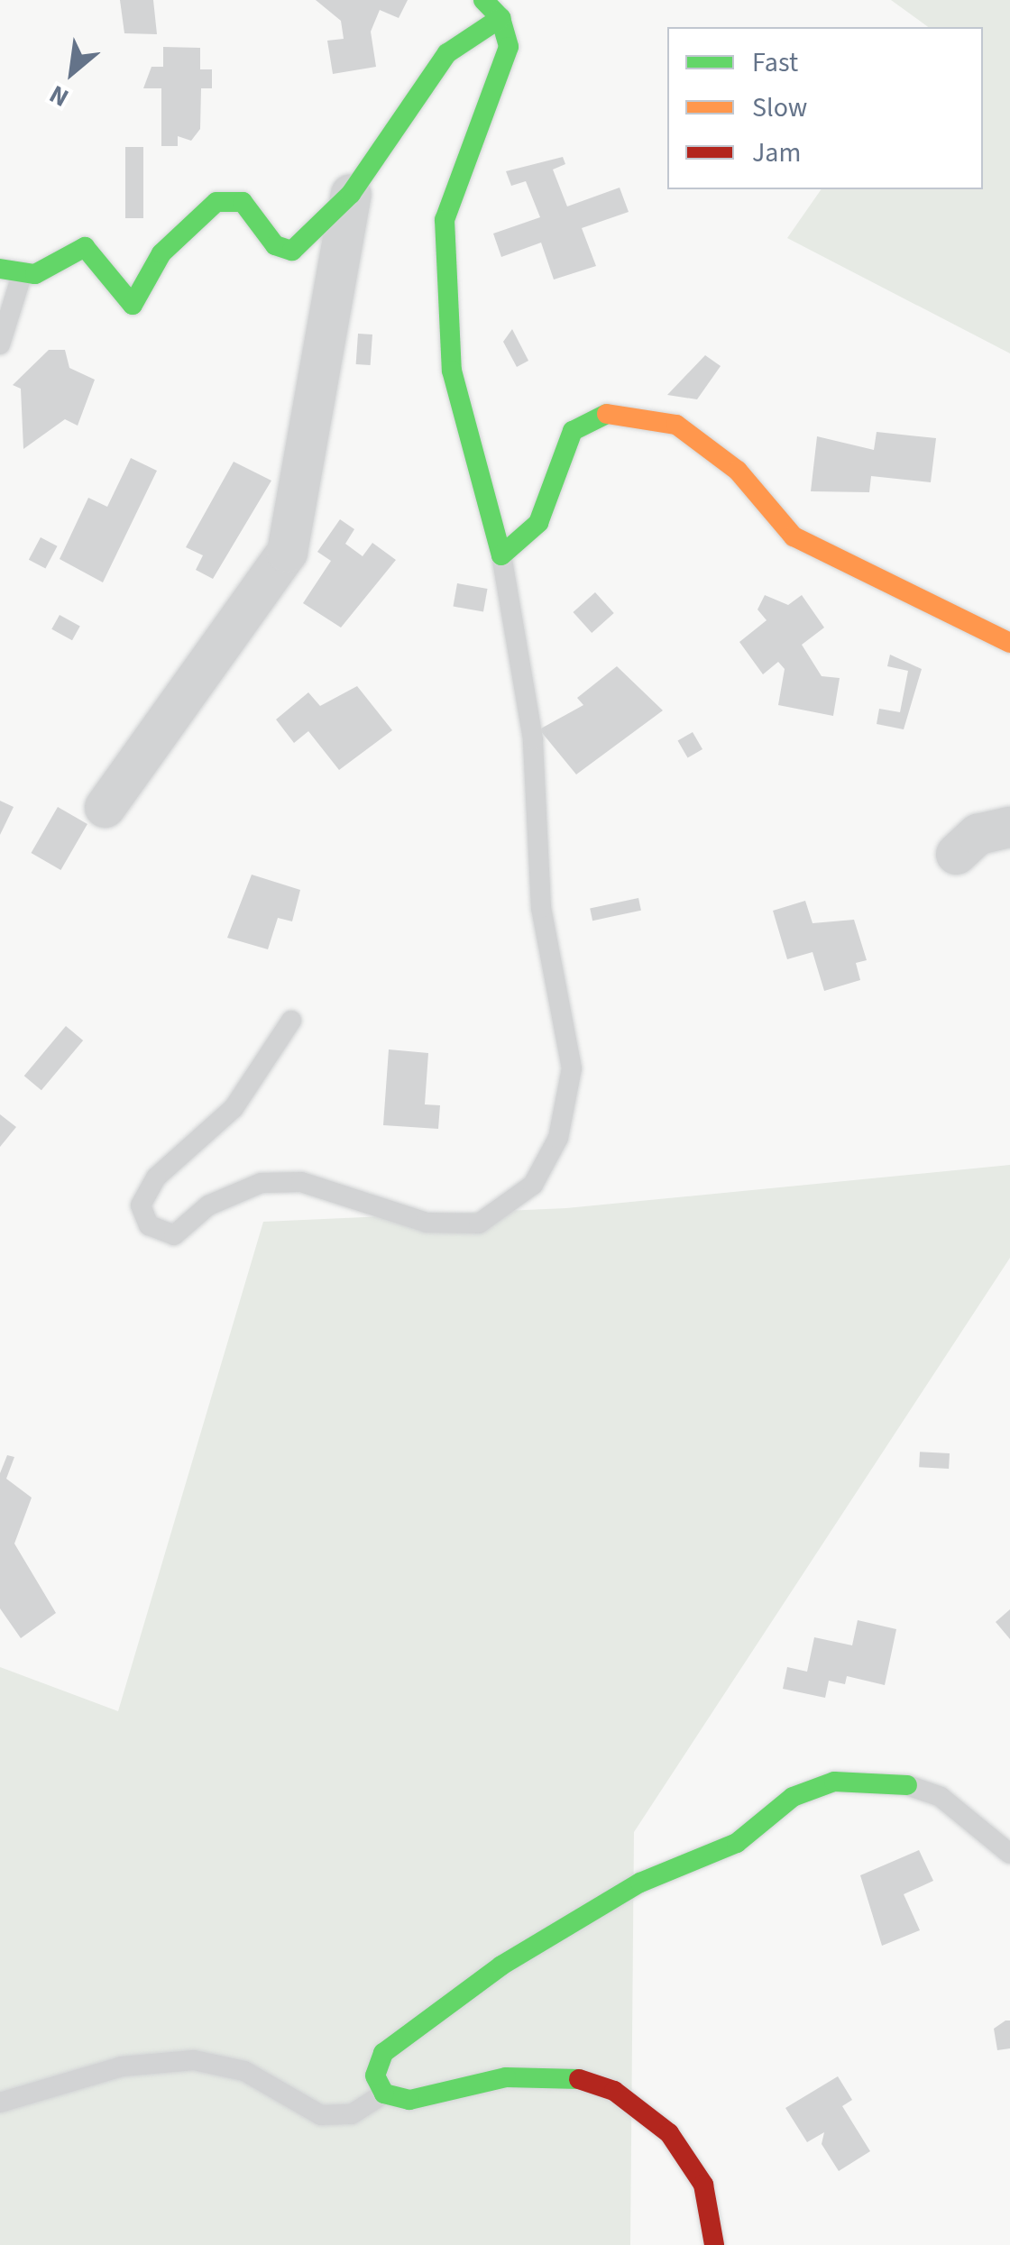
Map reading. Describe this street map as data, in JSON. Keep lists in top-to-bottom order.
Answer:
{
  "legend": ["Fast", "Slow", "Jam"],
  "north": "bottom left"
}
